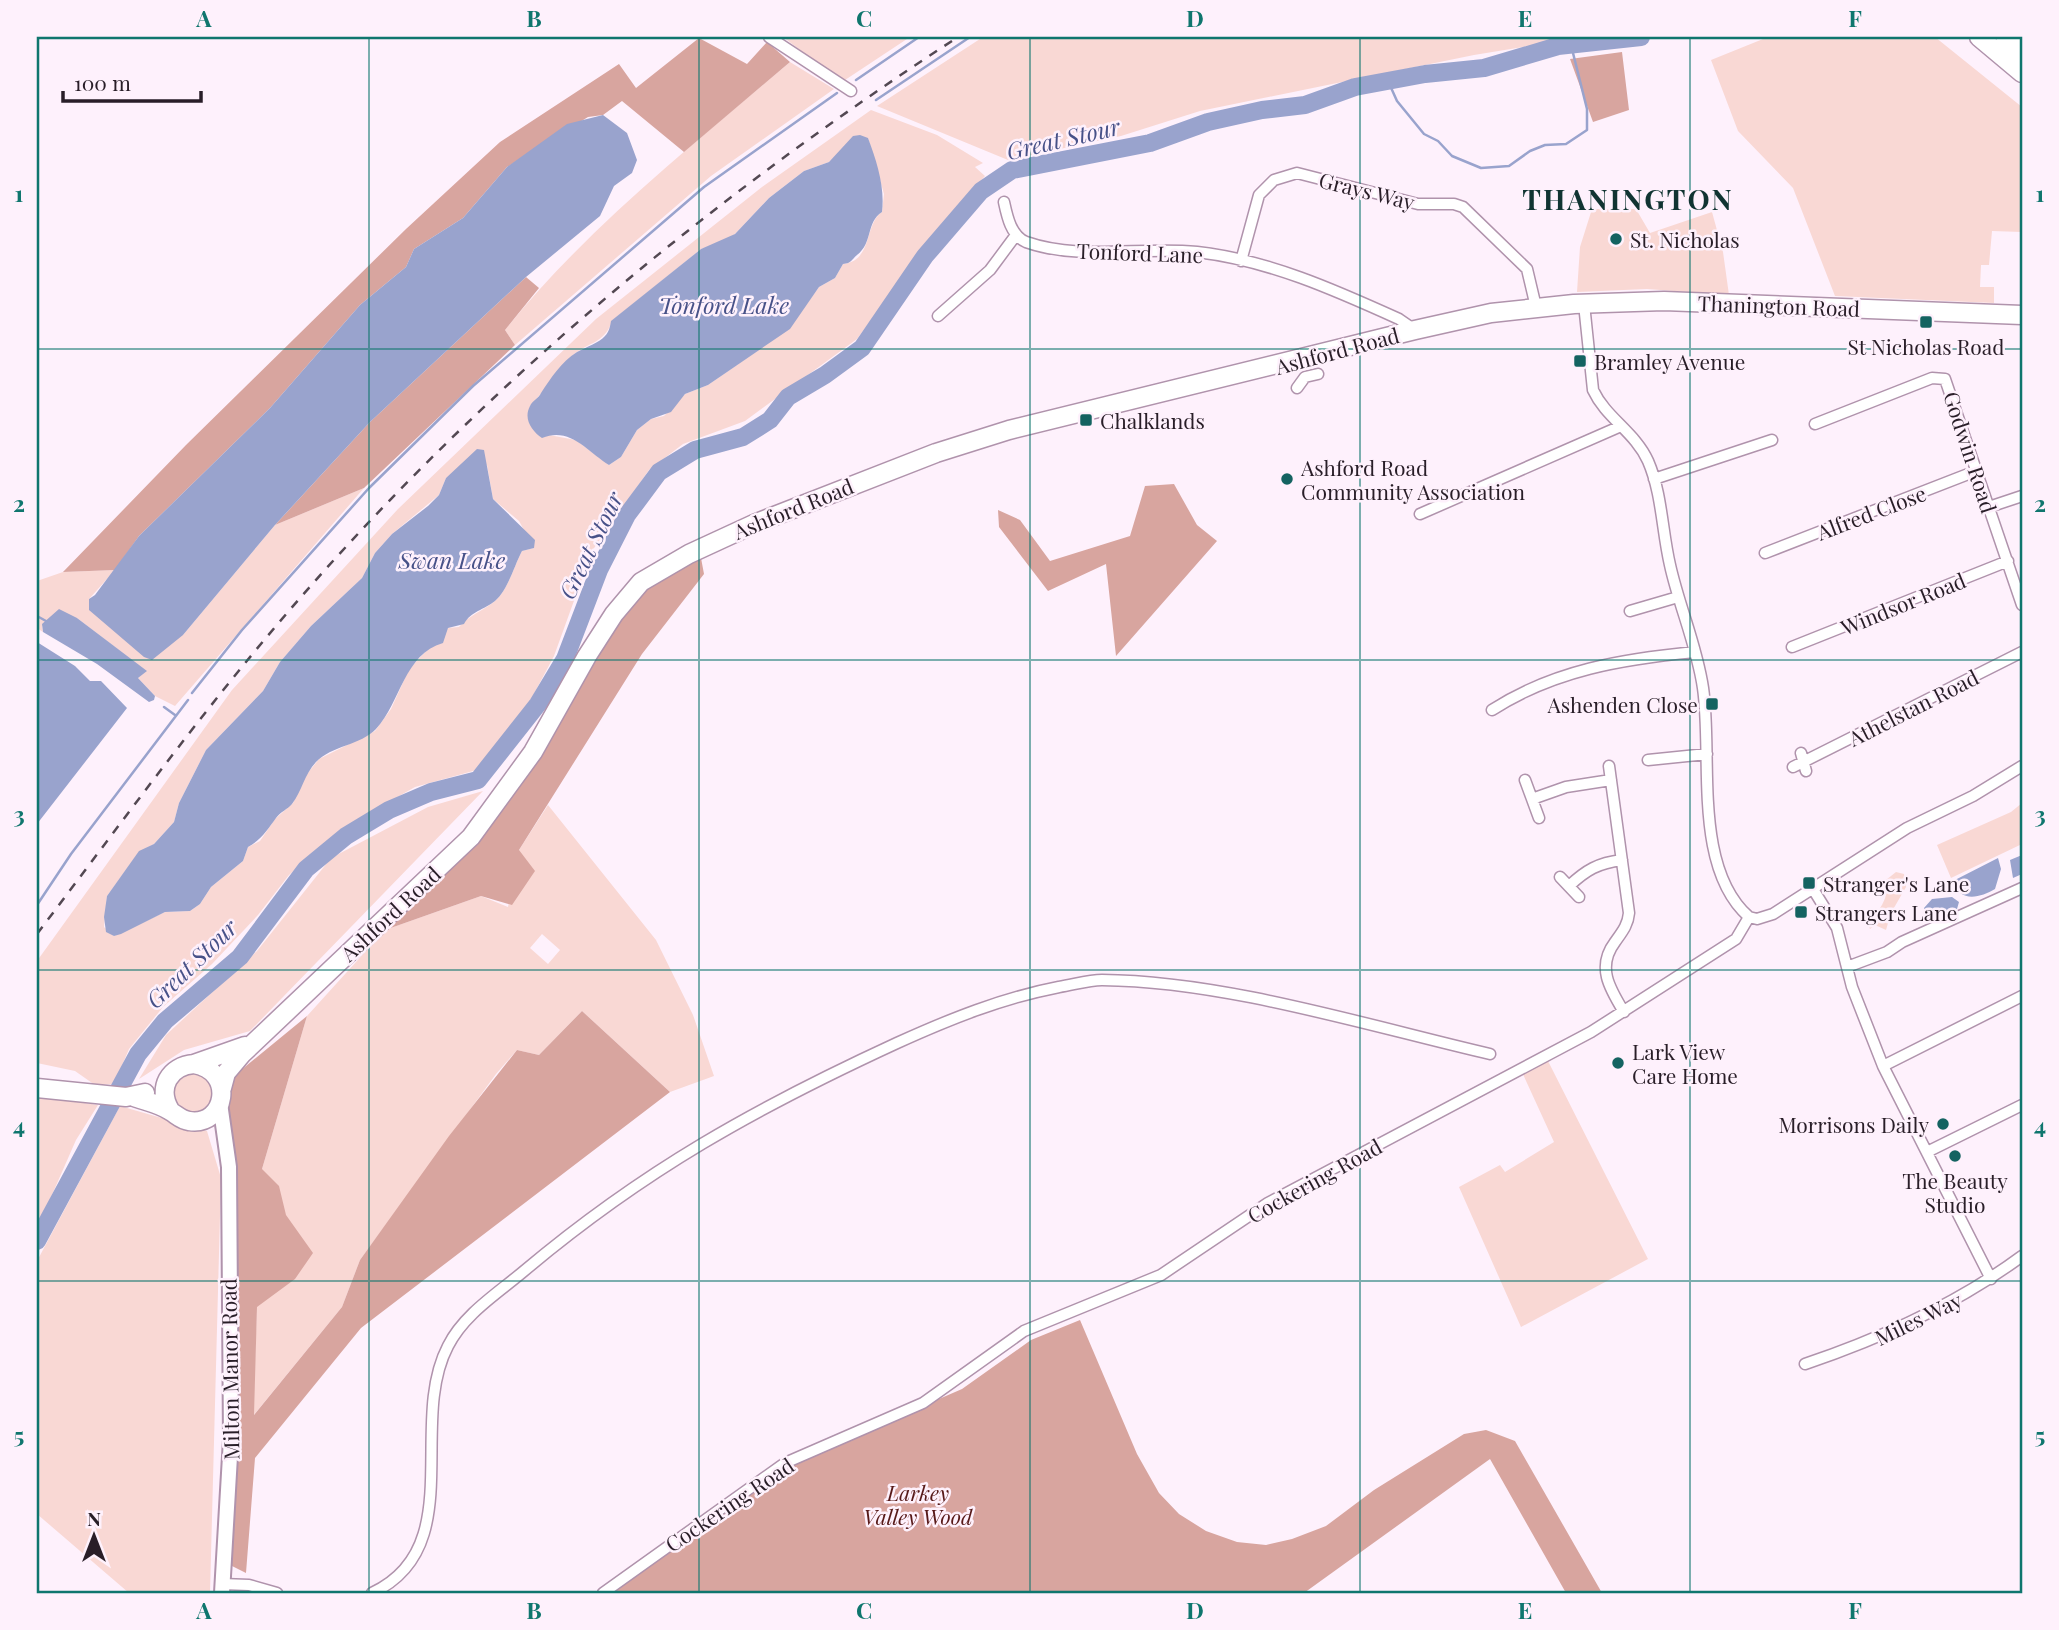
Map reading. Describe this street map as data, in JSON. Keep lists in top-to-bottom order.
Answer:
{
  "streets": {
    "highway": ["Thanington Road", "Ashford Road"],
    "street": [
      "Grays Way",
      "Tonford Lane",
      "Godwin Road",
      "Alfred Close",
      "Windsor Road",
      "Athelstan Road",
      "Cockering Road",
      "Miles Way",
      "Milton Manor Road"
    ]
  },
  "crossings": [
    ["Grays Way", "Tonford Lane"],
    ["Grays Way", "Thanington Road"],
    ["Grays Way", "Ashford Road"],
    ["Tonford Lane", "Ashford Road"],
    ["Thanington Road", "Ashford Road"],
    ["Ashford Road", "Milton Manor Road"],
    ["Godwin Road", "Alfred Close"],
    ["Godwin Road", "Windsor Road"]
  ],
  "districts": ["THANINGTON"],
  "water": ["Great Stour", "Tonford Lake", "Swan Lake"],
  "parks": ["Larkey Valley Wood"],
  "places": {
    "other": [
      "St. Nicholas",
      "Ashford Road Community Association",
      "Lark View Care Home",
      "Morrisons Daily",
      "The Beauty Studio"
    ],
    "transit": [
      "St Nicholas Road",
      "Bramley Avenue",
      "Chalklands",
      "Ashenden Close",
      "Stranger's Lane",
      "Strangers Lane"
    ]
  },
  "scale_bar": "100 m",
  "north": "top",
  "grid": {
    "columns": [
      "A",
      "B",
      "C",
      "D",
      "E",
      "F"
    ],
    "rows": [
      "1",
      "2",
      "3",
      "4",
      "5"
    ]
  }
}
